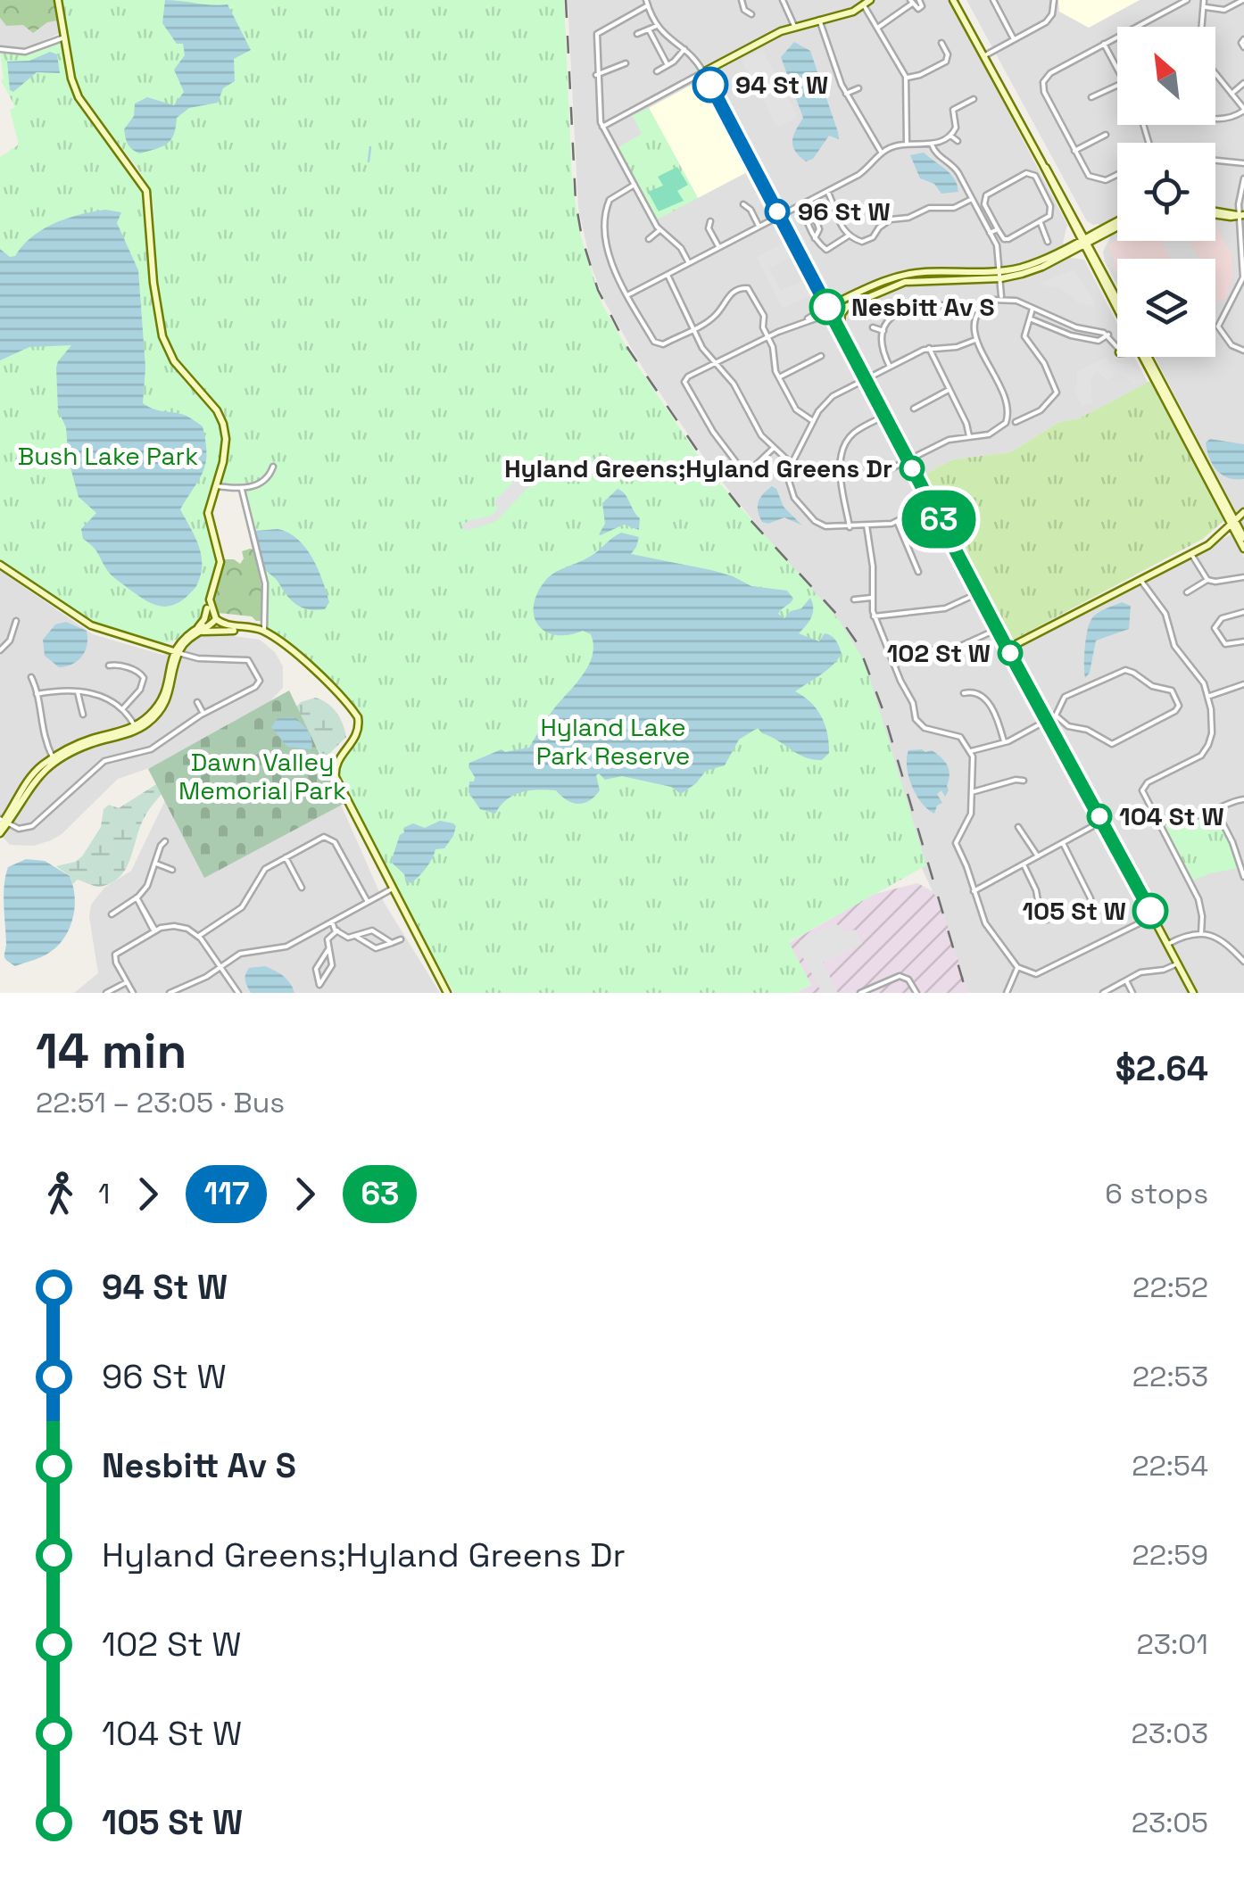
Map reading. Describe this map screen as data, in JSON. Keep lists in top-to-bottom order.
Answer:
{
  "parks": ["Bush Lake Park", "Hyland Lake Park Reserve", "Dawn Valley Memorial Park"],
  "places": [
    "94 St W",
    "96 St W",
    "Nesbitt Av S",
    "Hyland Greens;Hyland Greens Dr",
    "102 St W",
    "104 St W",
    "105 St W"
  ],
  "lines": ["bus line 117", "bus line 63"],
  "north": "top left",
  "page": {
    "on_map": "63",
    "heading": ["14 min", "22:51 – 23:05 · Bus", "$2.64"],
    "legs": [
      "1",
      "117",
      "63",
      "6 stops"
    ],
    "list": [
      {
        "name": "94 St W",
        "value": "22:52"
      },
      {
        "name": "96 St W",
        "value": "22:53"
      },
      {
        "name": "Nesbitt Av S",
        "value": "22:54"
      },
      {
        "name": "Hyland Greens;Hyland Greens Dr",
        "value": "22:59"
      },
      {
        "name": "102 St W",
        "value": "23:01"
      },
      {
        "name": "104 St W",
        "value": "23:03"
      },
      {
        "name": "105 St W",
        "value": "23:05"
      }
    ]
  }
}
